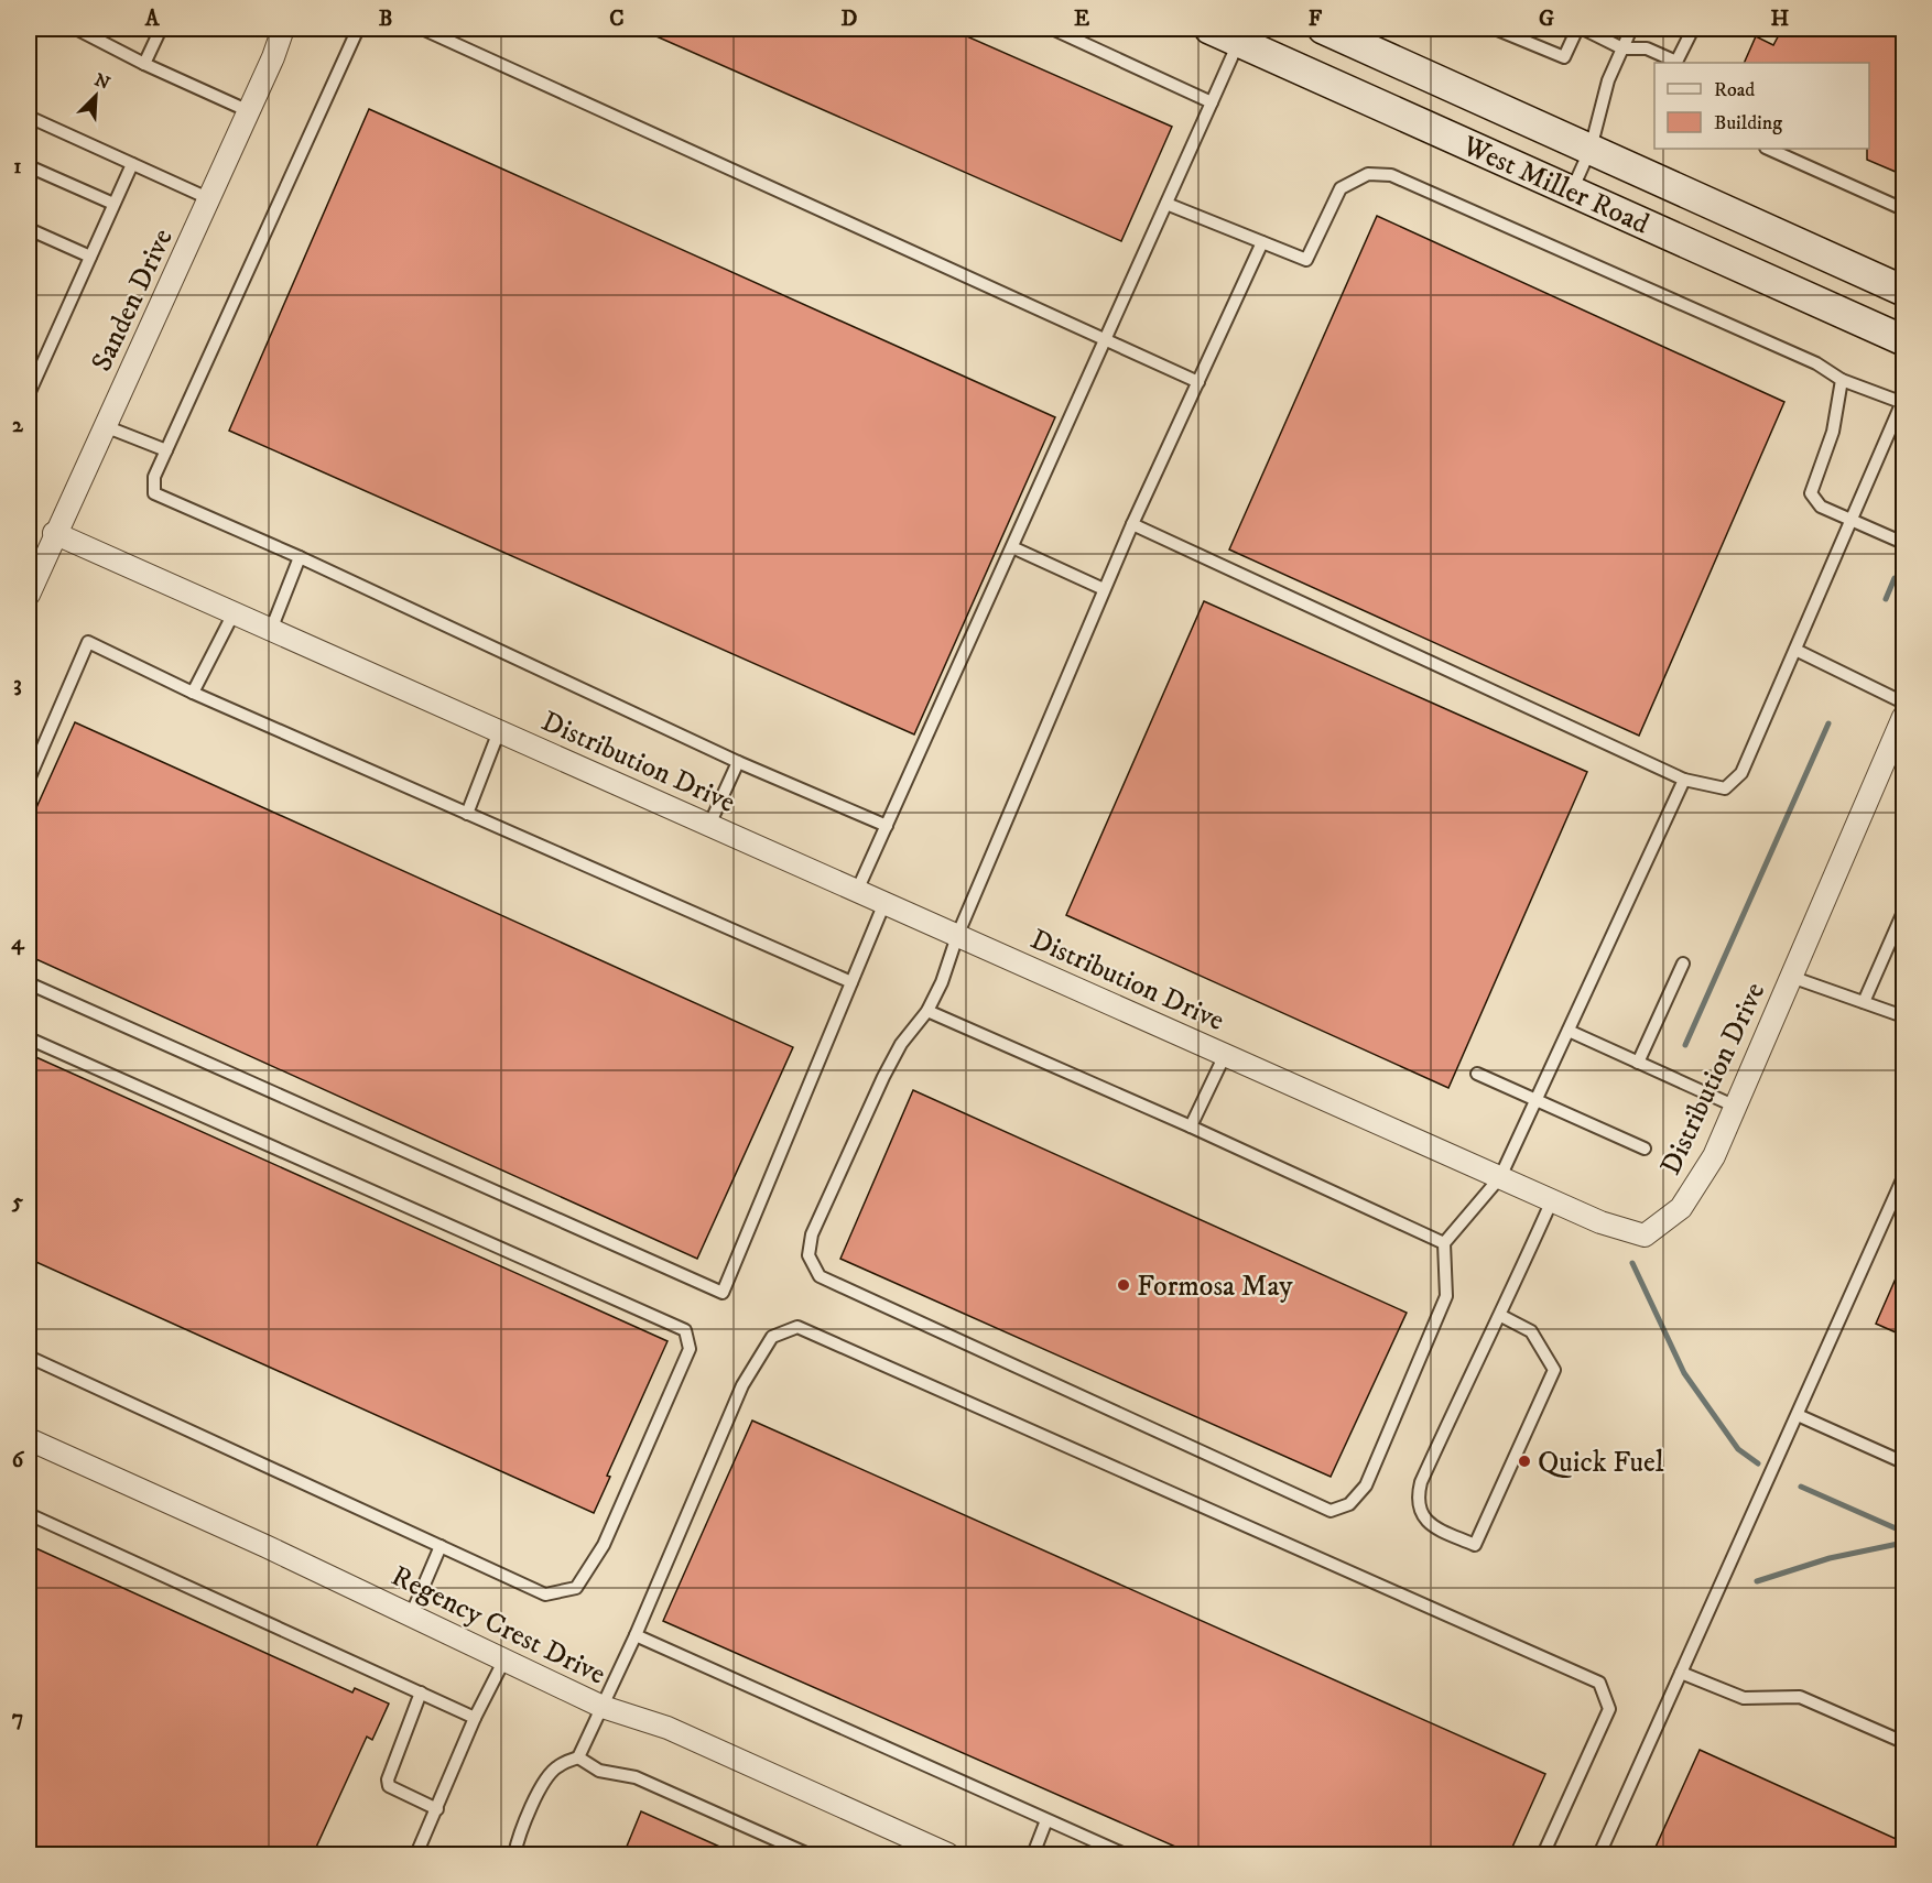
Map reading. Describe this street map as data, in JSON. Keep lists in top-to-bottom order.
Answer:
{
  "streets": {
    "main road": ["West Miller Road"],
    "street": ["Sanden Drive", "Distribution Drive", "Regency Crest Drive"]
  },
  "crossings": [
    ["Sanden Drive", "Distribution Drive"]
  ],
  "places": ["Formosa May", "Quick Fuel"],
  "legend": ["Road", "Building"],
  "north": "top right",
  "grid": {
    "columns": [
      "A",
      "B",
      "C",
      "D",
      "E",
      "F",
      "G",
      "H"
    ],
    "rows": [
      "1",
      "2",
      "3",
      "4",
      "5",
      "6",
      "7"
    ]
  }
}
